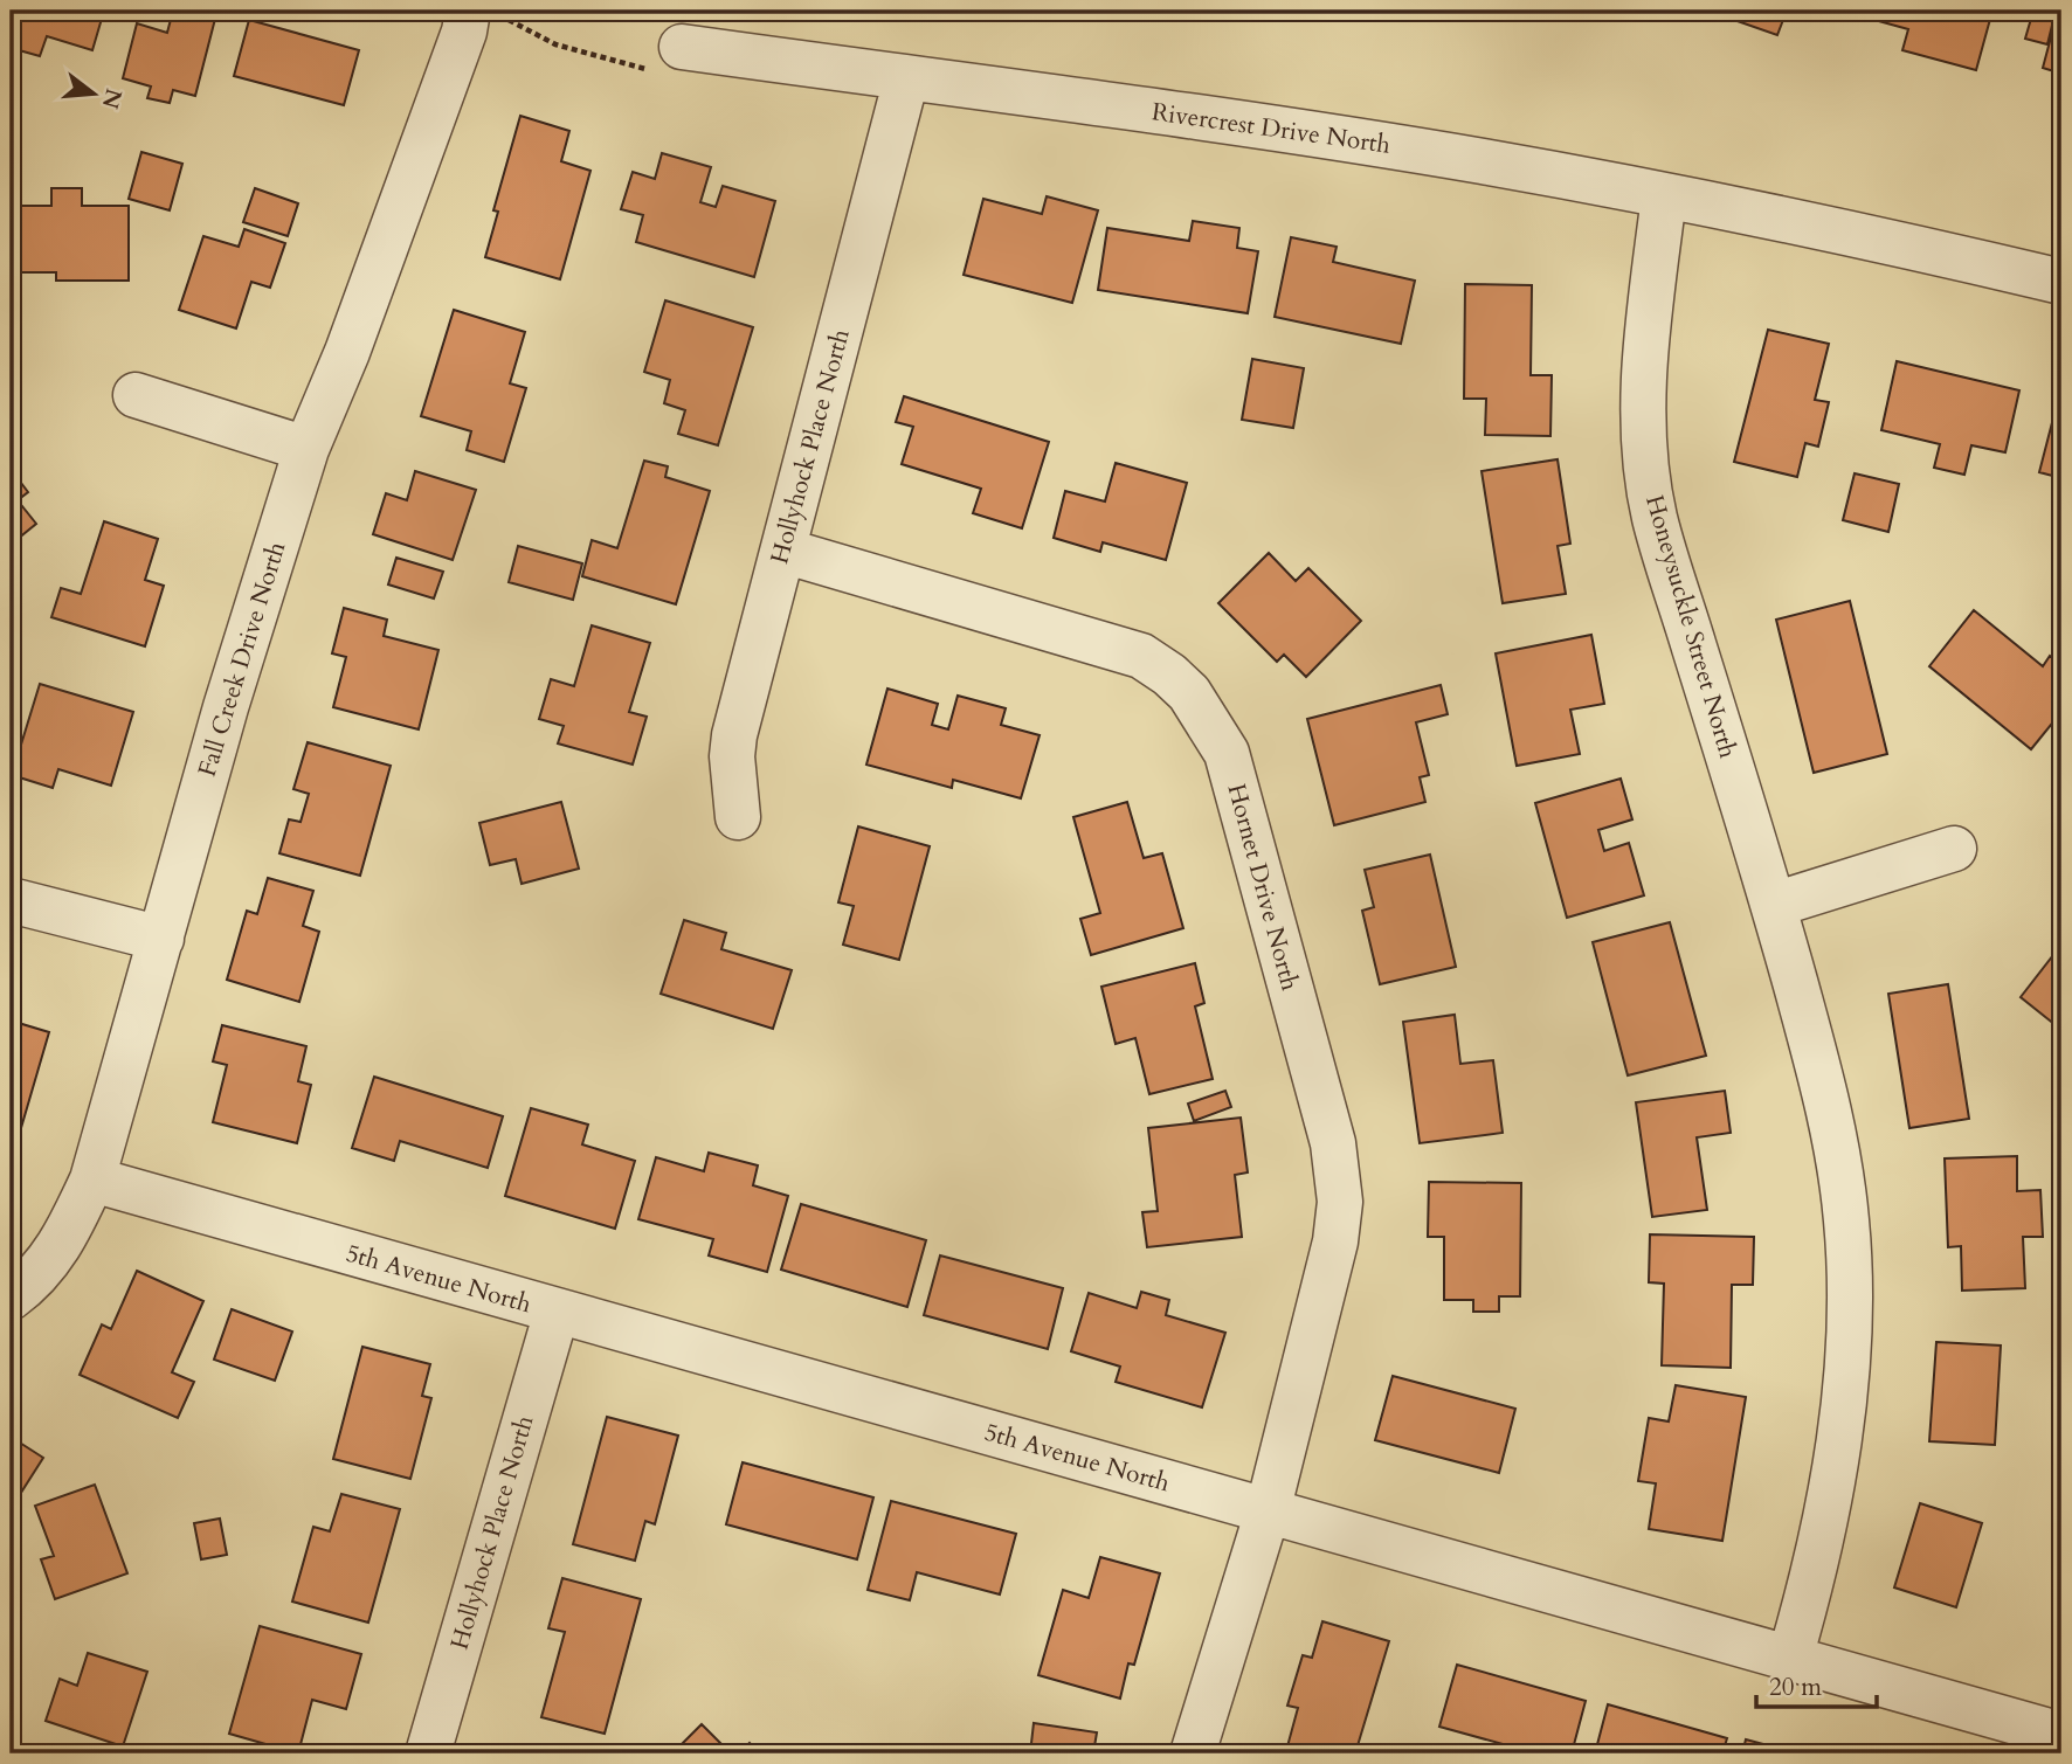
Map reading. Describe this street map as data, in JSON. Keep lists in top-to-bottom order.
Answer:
{
  "streets": {
    "street": [
      "Rivercrest Drive North",
      "Hollyhock Place North",
      "Honeysuckle Street North",
      "Fall Creek Drive North",
      "Hornet Drive North",
      "5th Avenue North"
    ]
  },
  "crossings": [
    ["Rivercrest Drive North", "Hollyhock Place North"],
    ["Rivercrest Drive North", "Honeysuckle Street North"],
    ["Hollyhock Place North", "Hornet Drive North"],
    ["Hollyhock Place North", "5th Avenue North"],
    ["Honeysuckle Street North", "5th Avenue North"],
    ["Fall Creek Drive North", "5th Avenue North"],
    ["Hornet Drive North", "5th Avenue North"]
  ],
  "scale_bar": "20 m",
  "north": "right"
}
